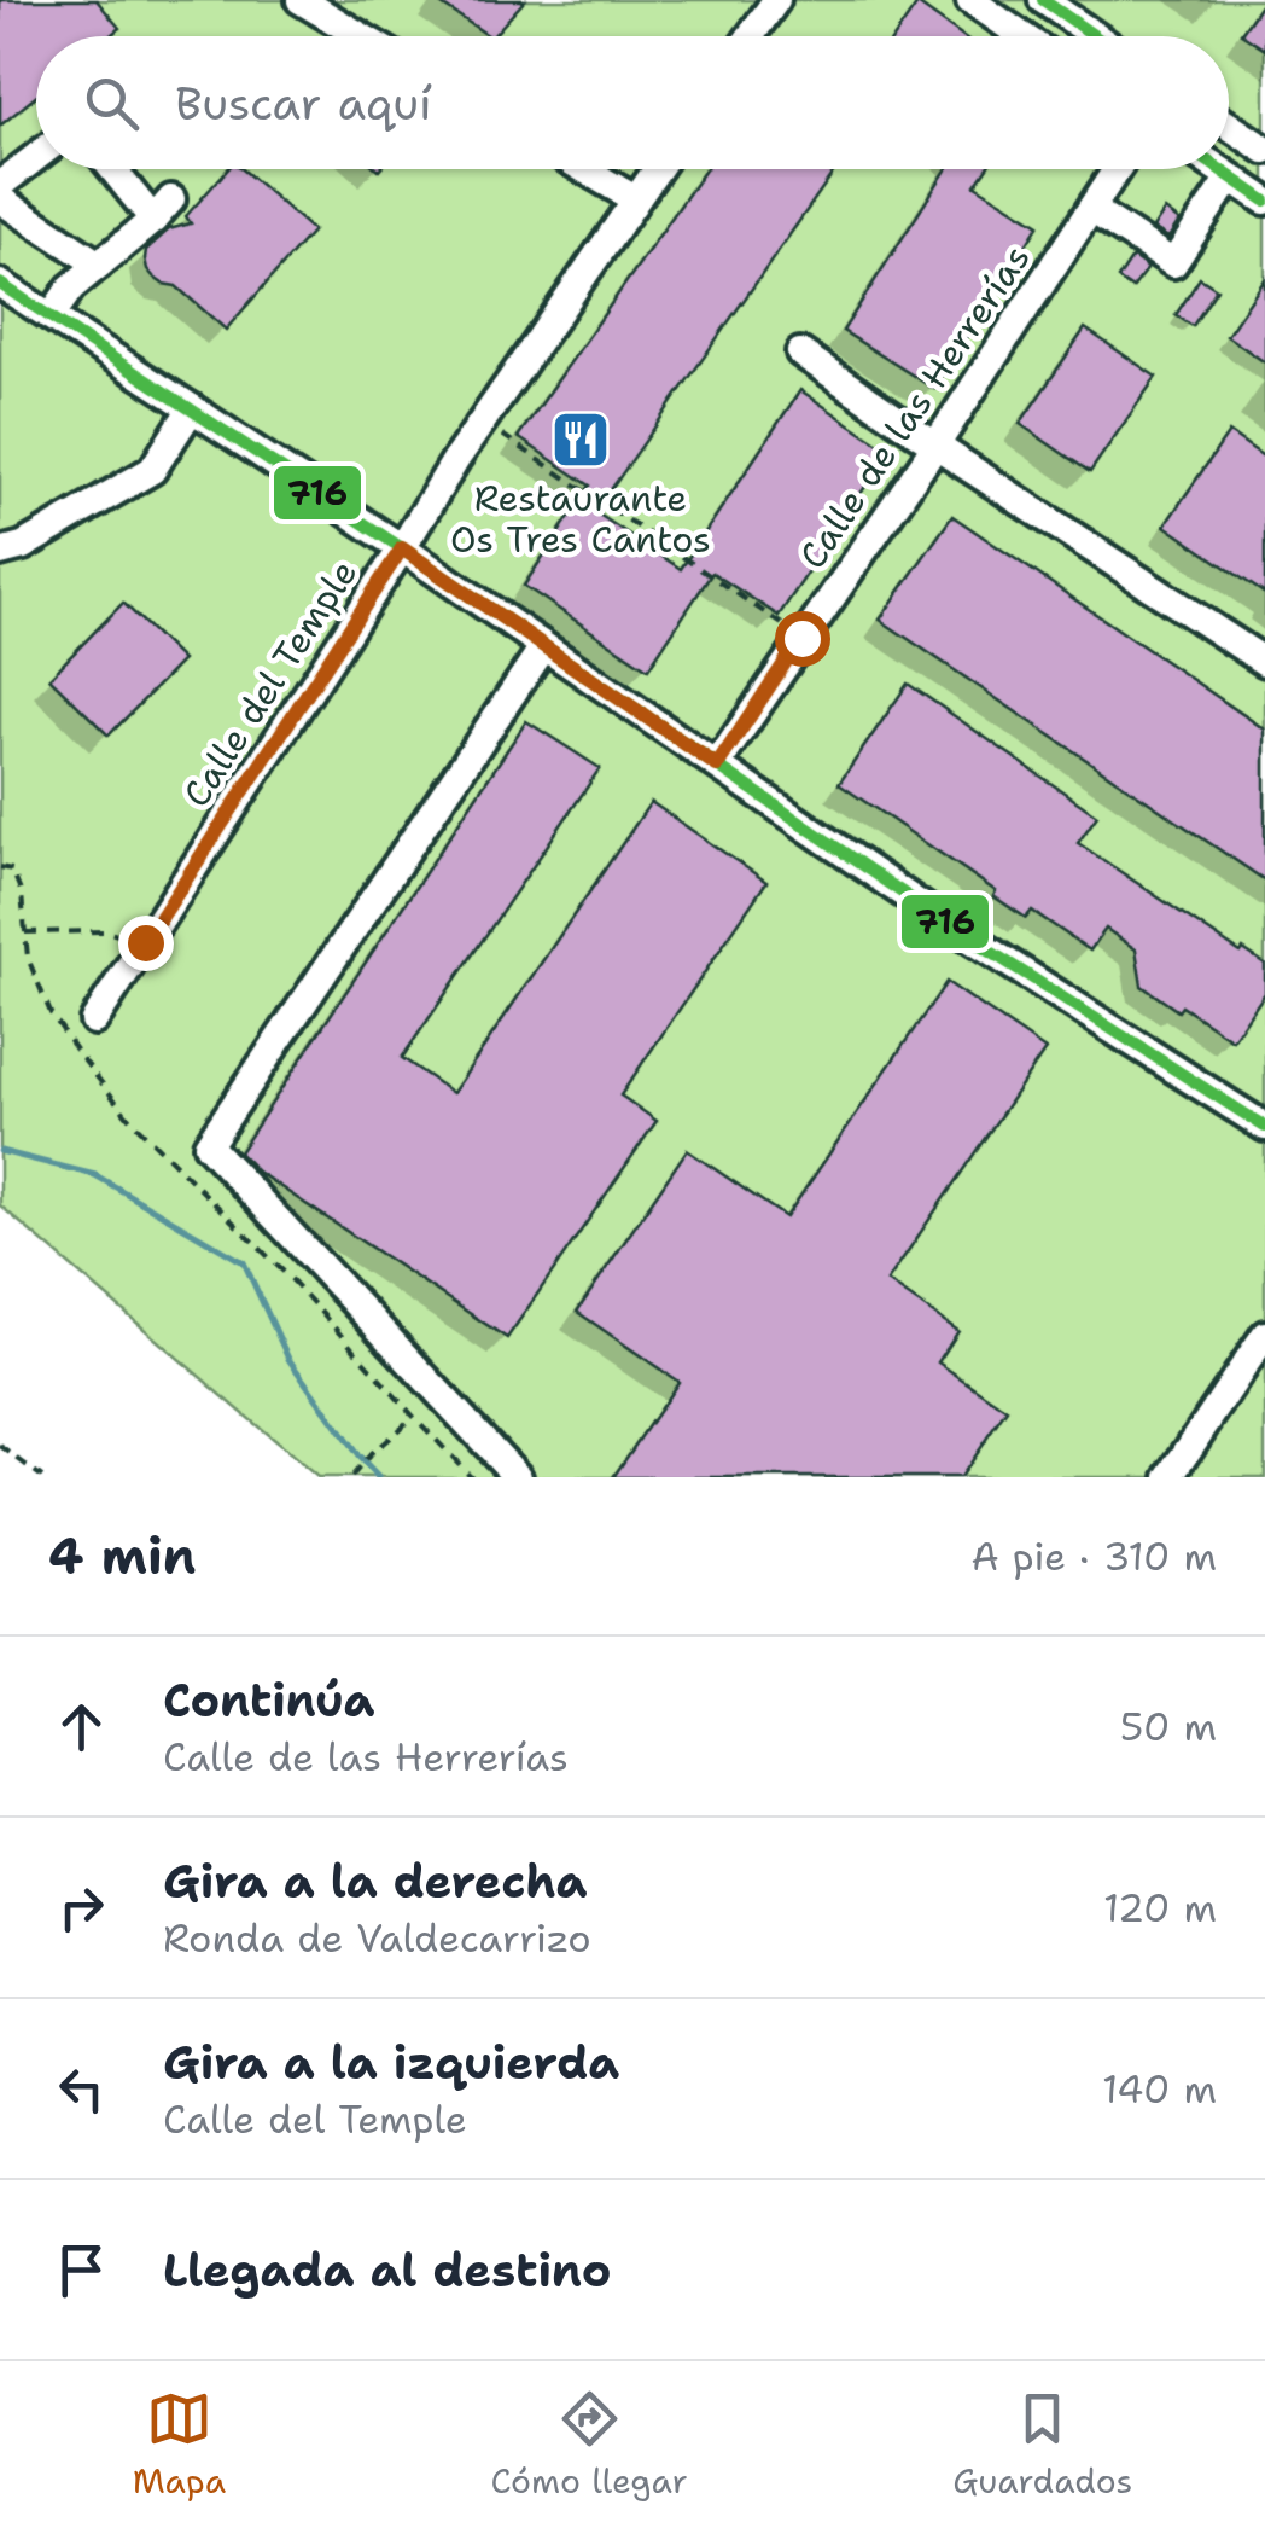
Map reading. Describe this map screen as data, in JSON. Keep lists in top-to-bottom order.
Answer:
{
  "streets": {
    "street": ["Calle de las Herrerías", "Calle del Temple"]
  },
  "places": {
    "restaurant": ["Restaurante Os Tres Cantos"]
  },
  "lines": ["transit line 716"],
  "page": {
    "search": "Buscar aquí",
    "heading": ["4 min", "A pie · 310 m"],
    "list": [
      ["Continúa", "Calle de las Herrerías", "50 m"],
      ["Gira a la derecha", "Ronda de Valdecarrizo", "120 m"],
      ["Gira a la izquierda", "Calle del Temple", "140 m"],
      "Llegada al destino"
    ],
    "nav": ["Mapa", "Cómo llegar", "Guardados"]
  }
}
